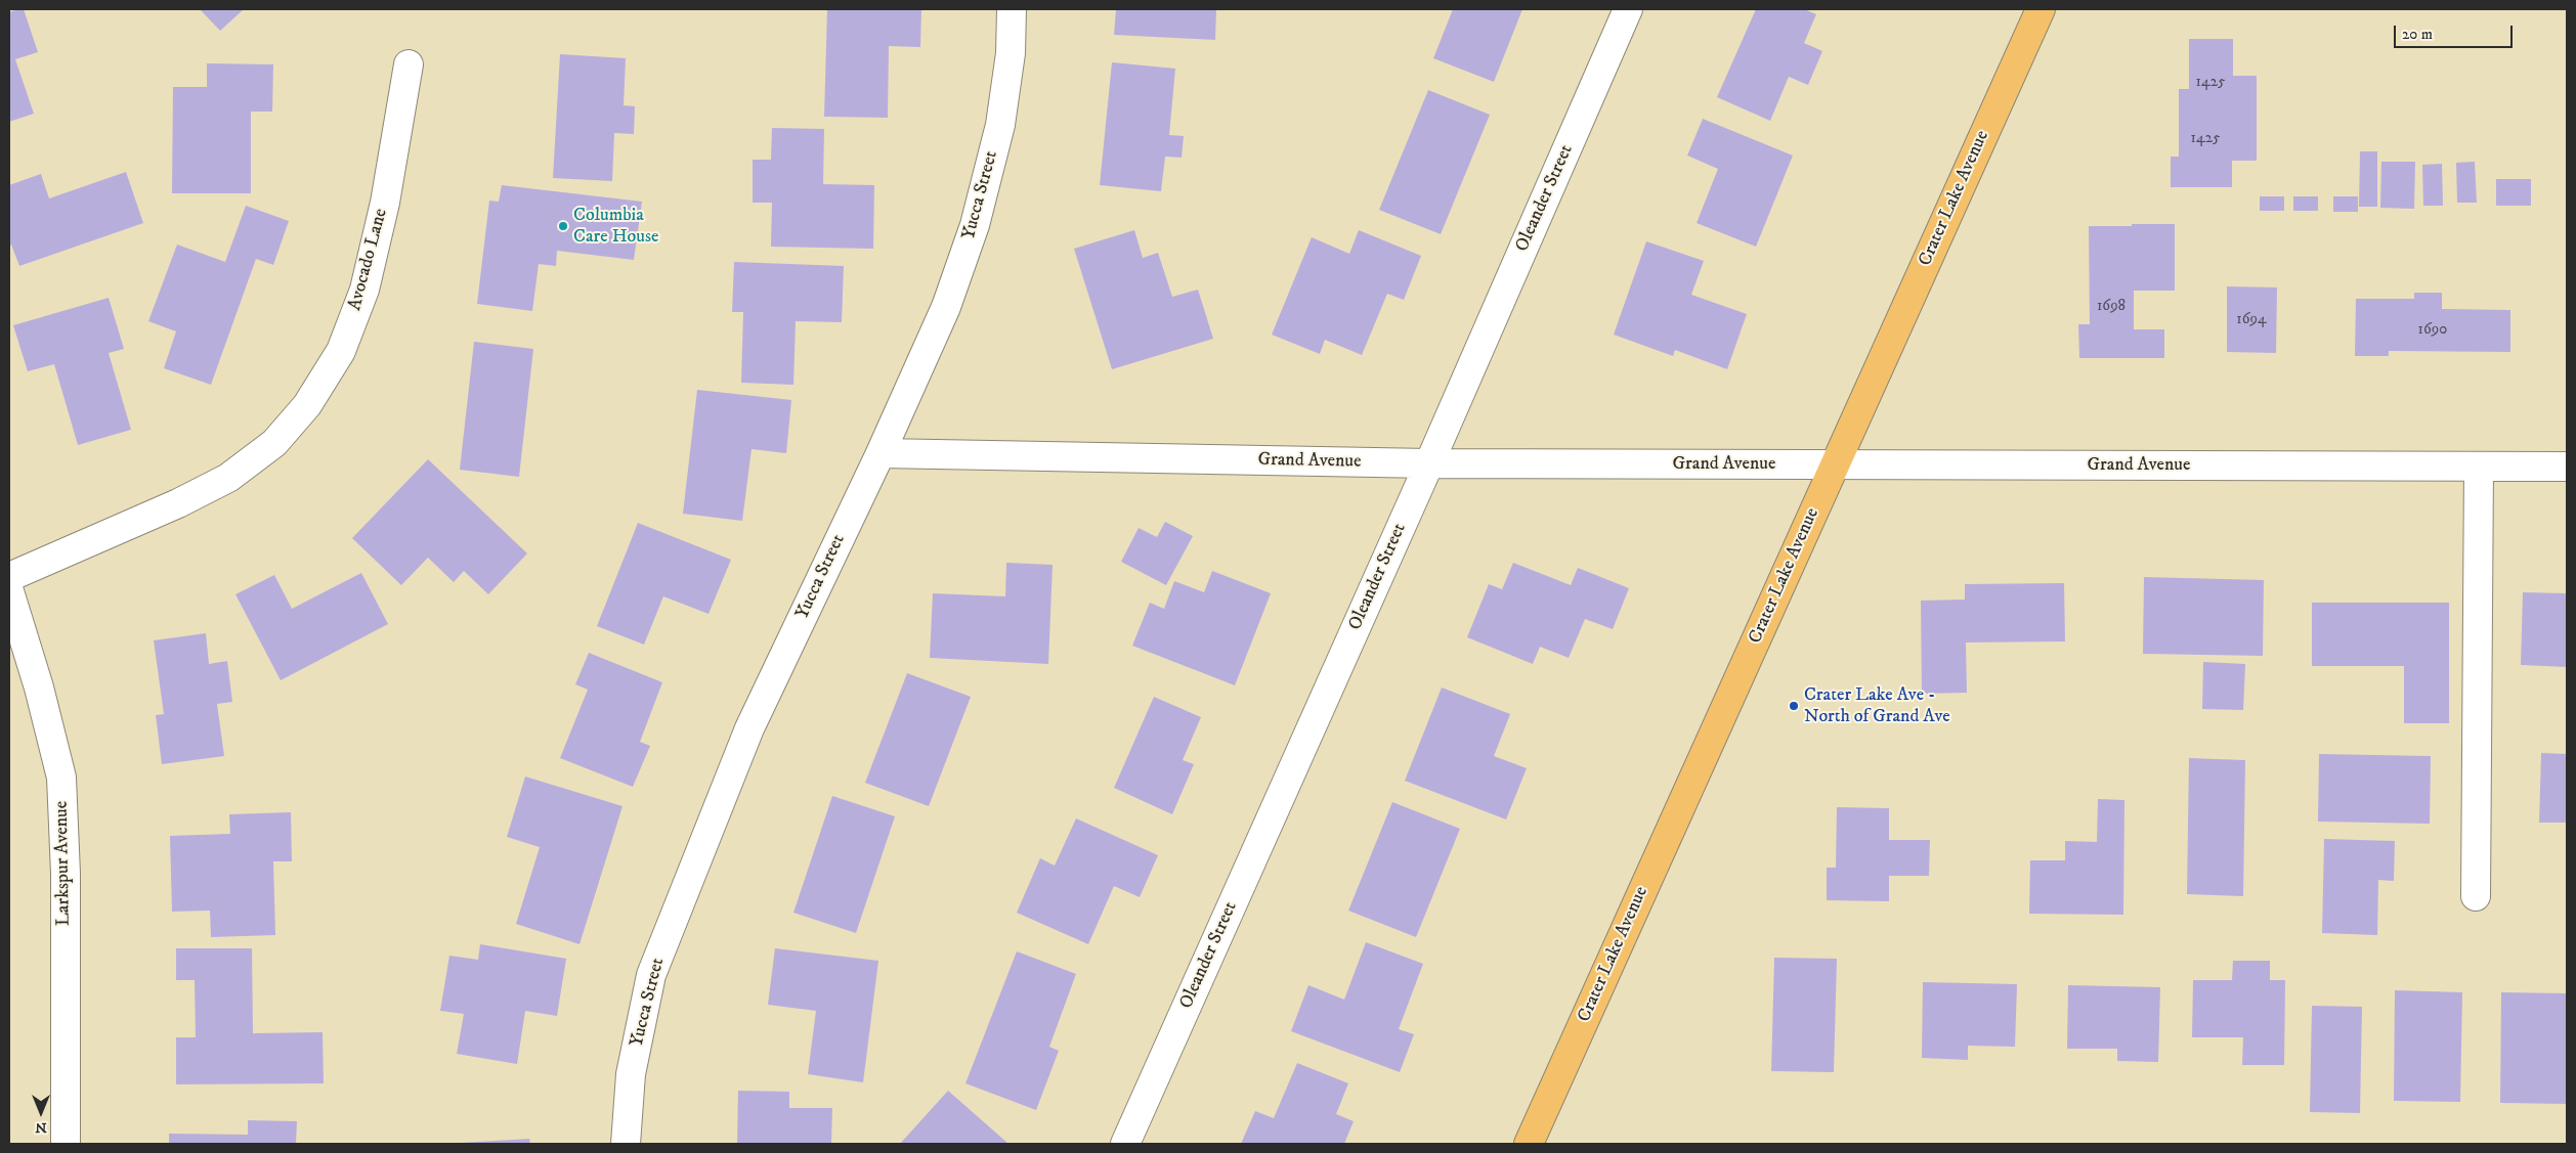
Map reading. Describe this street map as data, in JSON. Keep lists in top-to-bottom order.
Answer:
{
  "streets": {
    "main road": ["Crater Lake Avenue"],
    "street": [
      "Yucca Street",
      "Oleander Street",
      "Avocado Lane",
      "Grand Avenue",
      "Larkspur Avenue"
    ]
  },
  "crossings": [
    ["Yucca Street", "Grand Avenue"],
    ["Oleander Street", "Grand Avenue"],
    ["Crater Lake Avenue", "Grand Avenue"]
  ],
  "places": ["Columbia Care House", "Crater Lake Ave - North of Grand Ave"],
  "house_numbers": [
    "1425",
    "1425",
    "1698",
    "1694",
    "1690"
  ],
  "scale_bar": "20 m",
  "north": "bottom"
}
